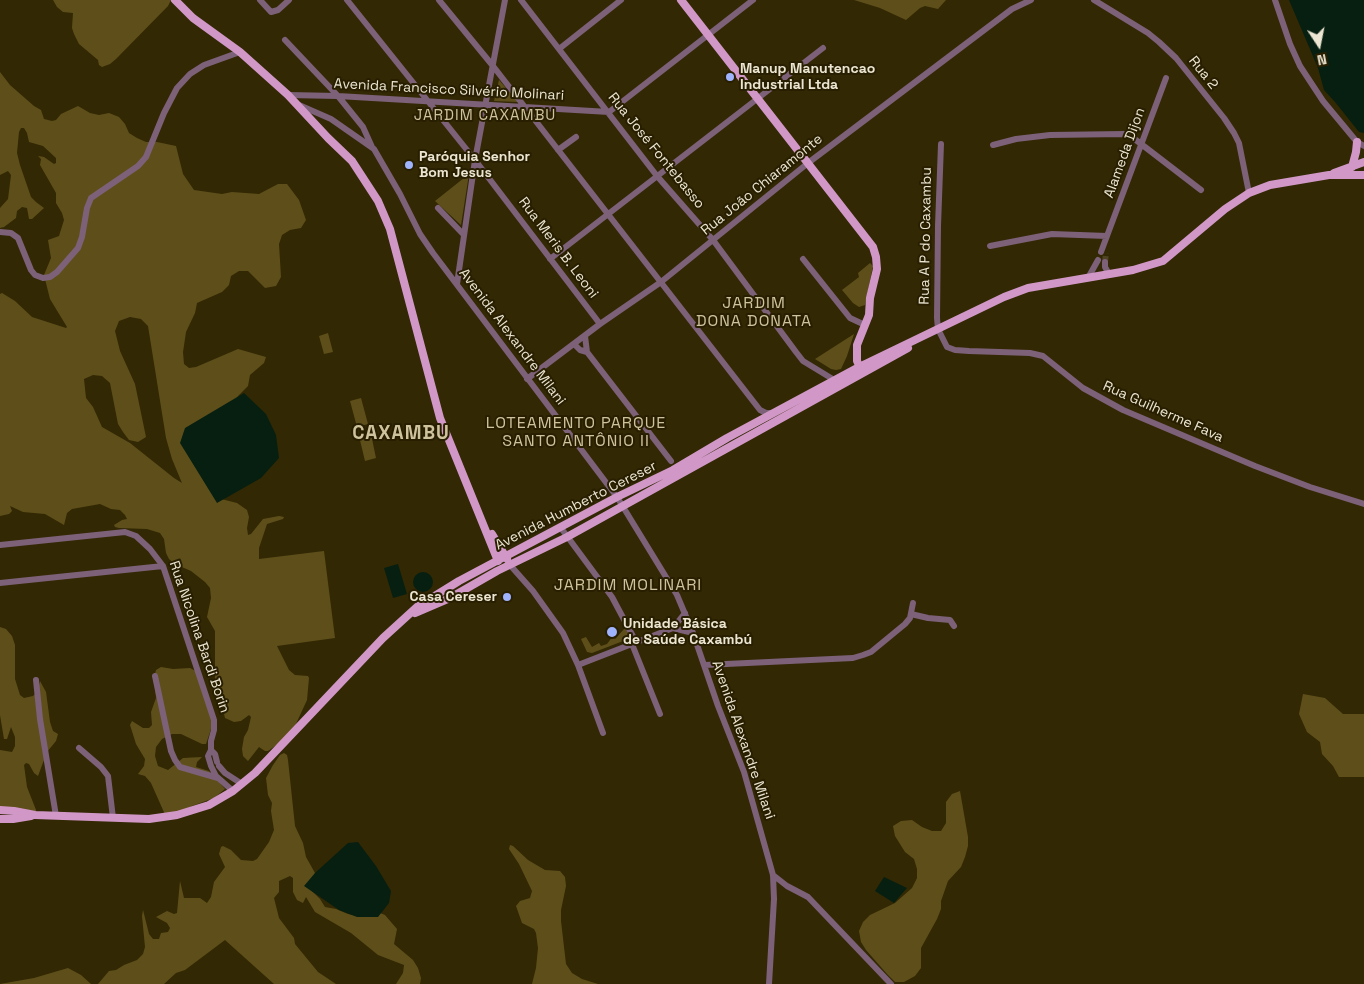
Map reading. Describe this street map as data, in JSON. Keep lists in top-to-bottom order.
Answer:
{
  "streets": {
    "main road": ["Avenida Humberto Cereser"],
    "street": [
      "Rua 2",
      "Avenida Francisco Silvério Molinari",
      "Rua José Fontebasso",
      "Alameda Dijon",
      "Rua João Chiaramonte",
      "Rua A P do Caxambu",
      "Rua Meris B. Leoni",
      "Avenida Alexandre Milani",
      "Rua Guilherme Fava",
      "Rua Nicolina Bardi Borin"
    ]
  },
  "crossings": [
    ["Rua 2", "Avenida Humberto Cereser"],
    ["Avenida Francisco Silvério Molinari", "Rua José Fontebasso"],
    ["Avenida Francisco Silvério Molinari", "Rua Meris B. Leoni"],
    ["Rua José Fontebasso", "Rua João Chiaramonte"],
    ["Rua José Fontebasso", "Avenida Humberto Cereser"],
    ["Rua João Chiaramonte", "Rua Meris B. Leoni"],
    ["Rua João Chiaramonte", "Avenida Alexandre Milani"],
    ["Rua A P do Caxambu", "Rua Guilherme Fava"],
    ["Rua A P do Caxambu", "Avenida Humberto Cereser"],
    ["Avenida Alexandre Milani", "Avenida Humberto Cereser"],
    ["Rua Guilherme Fava", "Avenida Humberto Cereser"],
    ["Avenida Humberto Cereser", "Rua Nicolina Bardi Borin"]
  ],
  "districts": [
    "JARDIM CAXAMBU",
    "JARDIM DONA DONATA",
    "LOTEAMENTO PARQUE SANTO ANTÔNIO II",
    "CAXAMBU",
    "JARDIM MOLINARI"
  ],
  "places": [
    "Manup Manutencao Industrial Ltda",
    "Paróquia Senhor Bom Jesus",
    "Casa Cereser",
    "Unidade Básica de Saúde Caxambú"
  ],
  "north": "bottom"
}
